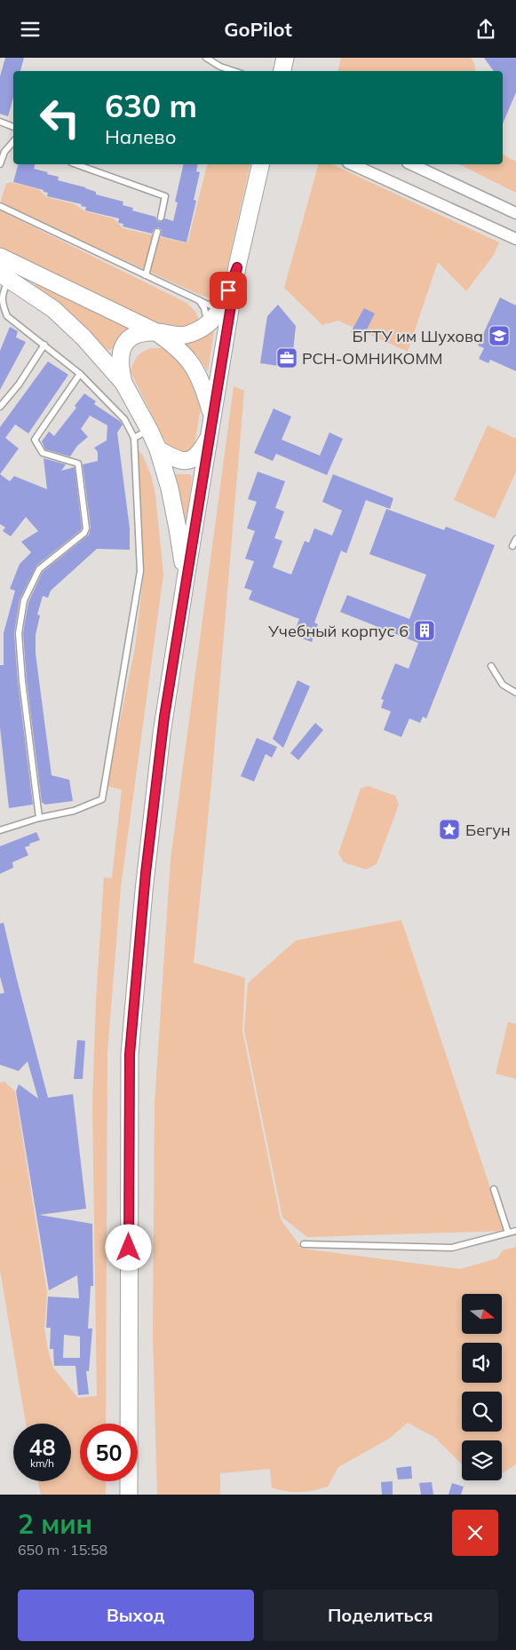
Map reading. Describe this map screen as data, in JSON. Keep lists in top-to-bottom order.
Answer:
{
  "places": {
    "school or university": ["БГТУ им Шухова"],
    "office": ["РСН-ОМНИКОММ"],
    "building": ["Учебный корпус 6"],
    "place": ["Бегун"]
  },
  "north": "right",
  "page": {
    "header": "GoPilot",
    "turn": ["630 m", "Налево"],
    "speed": "48 km/h",
    "limit": "50",
    "heading": ["2 мин", "650 m · 15:58"],
    "buttons": ["Выход", "Поделиться"]
  }
}
